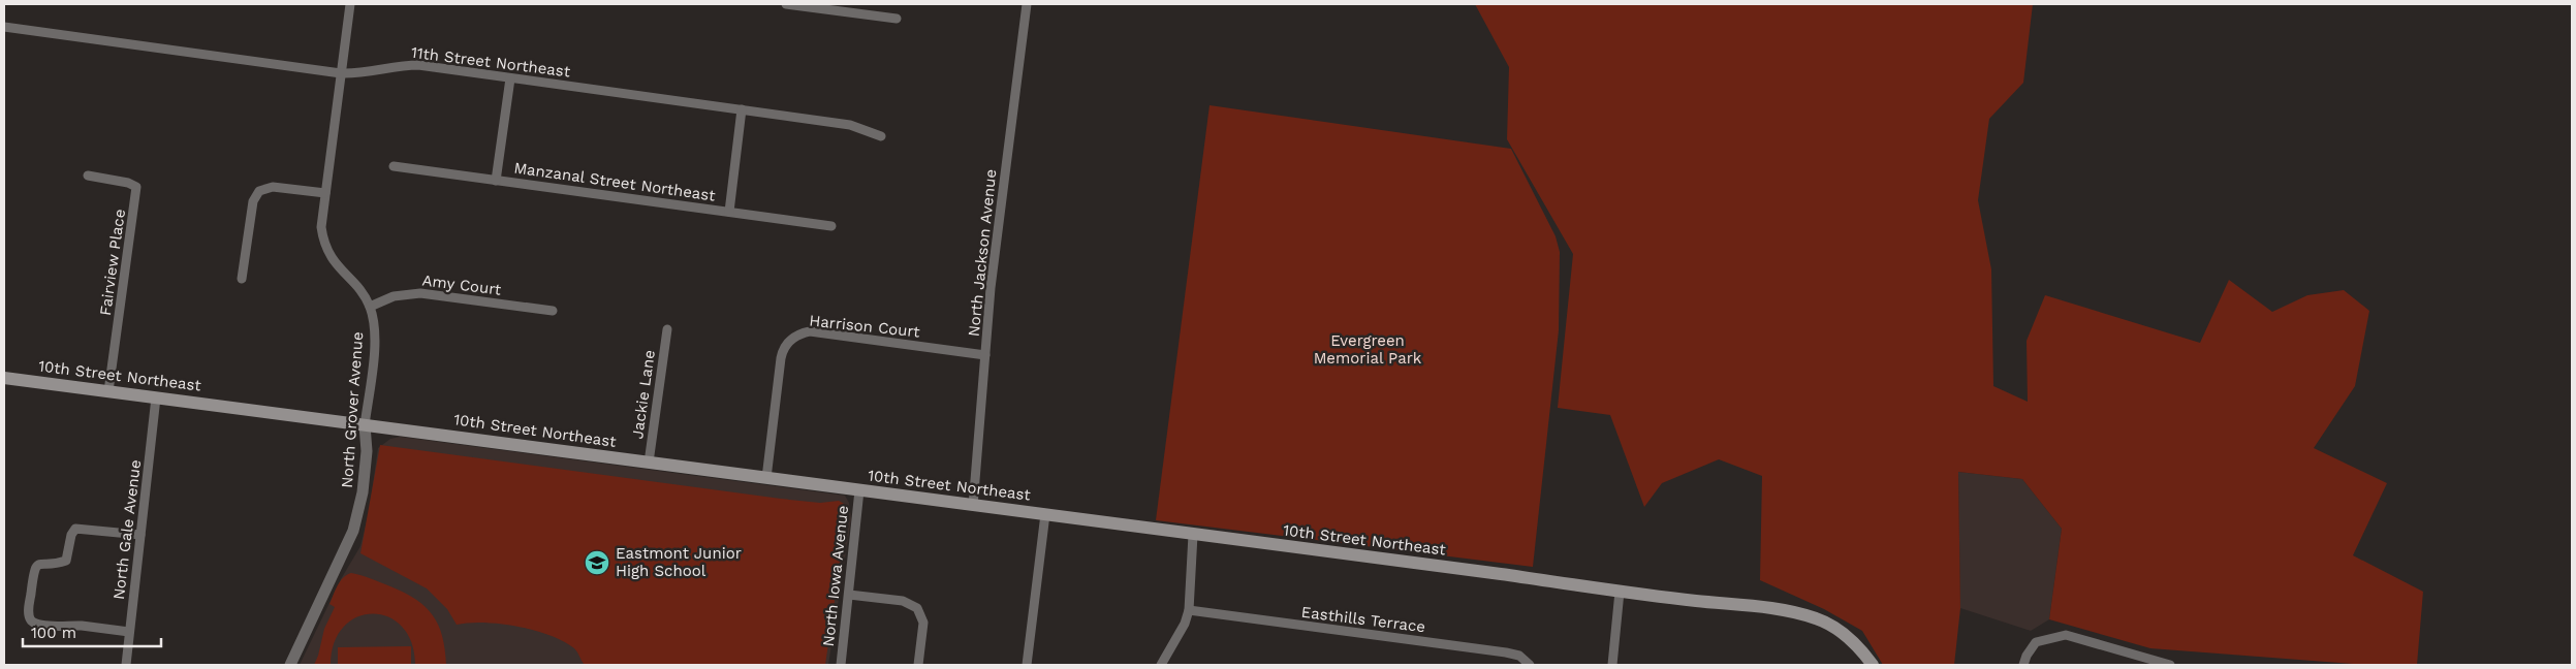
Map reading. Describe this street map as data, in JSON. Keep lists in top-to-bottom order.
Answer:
{
  "streets": {
    "main road": ["10th Street Northeast"],
    "street": [
      "11th Street Northeast",
      "Manzanal Street Northeast",
      "North Jackson Avenue",
      "Fairview Place",
      "Amy Court",
      "Harrison Court",
      "Jackie Lane",
      "North Grover Avenue",
      "North Gale Avenue",
      "North Iowa Avenue",
      "Easthills Terrace"
    ]
  },
  "crossings": [
    ["11th Street Northeast", "North Grover Avenue"],
    ["North Jackson Avenue", "Harrison Court"],
    ["North Jackson Avenue", "10th Street Northeast"],
    ["Fairview Place", "10th Street Northeast"],
    ["Amy Court", "North Grover Avenue"],
    ["Harrison Court", "10th Street Northeast"],
    ["10th Street Northeast", "Jackie Lane"],
    ["10th Street Northeast", "North Grover Avenue"],
    ["10th Street Northeast", "North Gale Avenue"],
    ["10th Street Northeast", "North Iowa Avenue"]
  ],
  "parks": ["Evergreen Memorial Park"],
  "places": {
    "school or university": ["Eastmont Junior High School"]
  },
  "scale_bar": "100 m"
}
